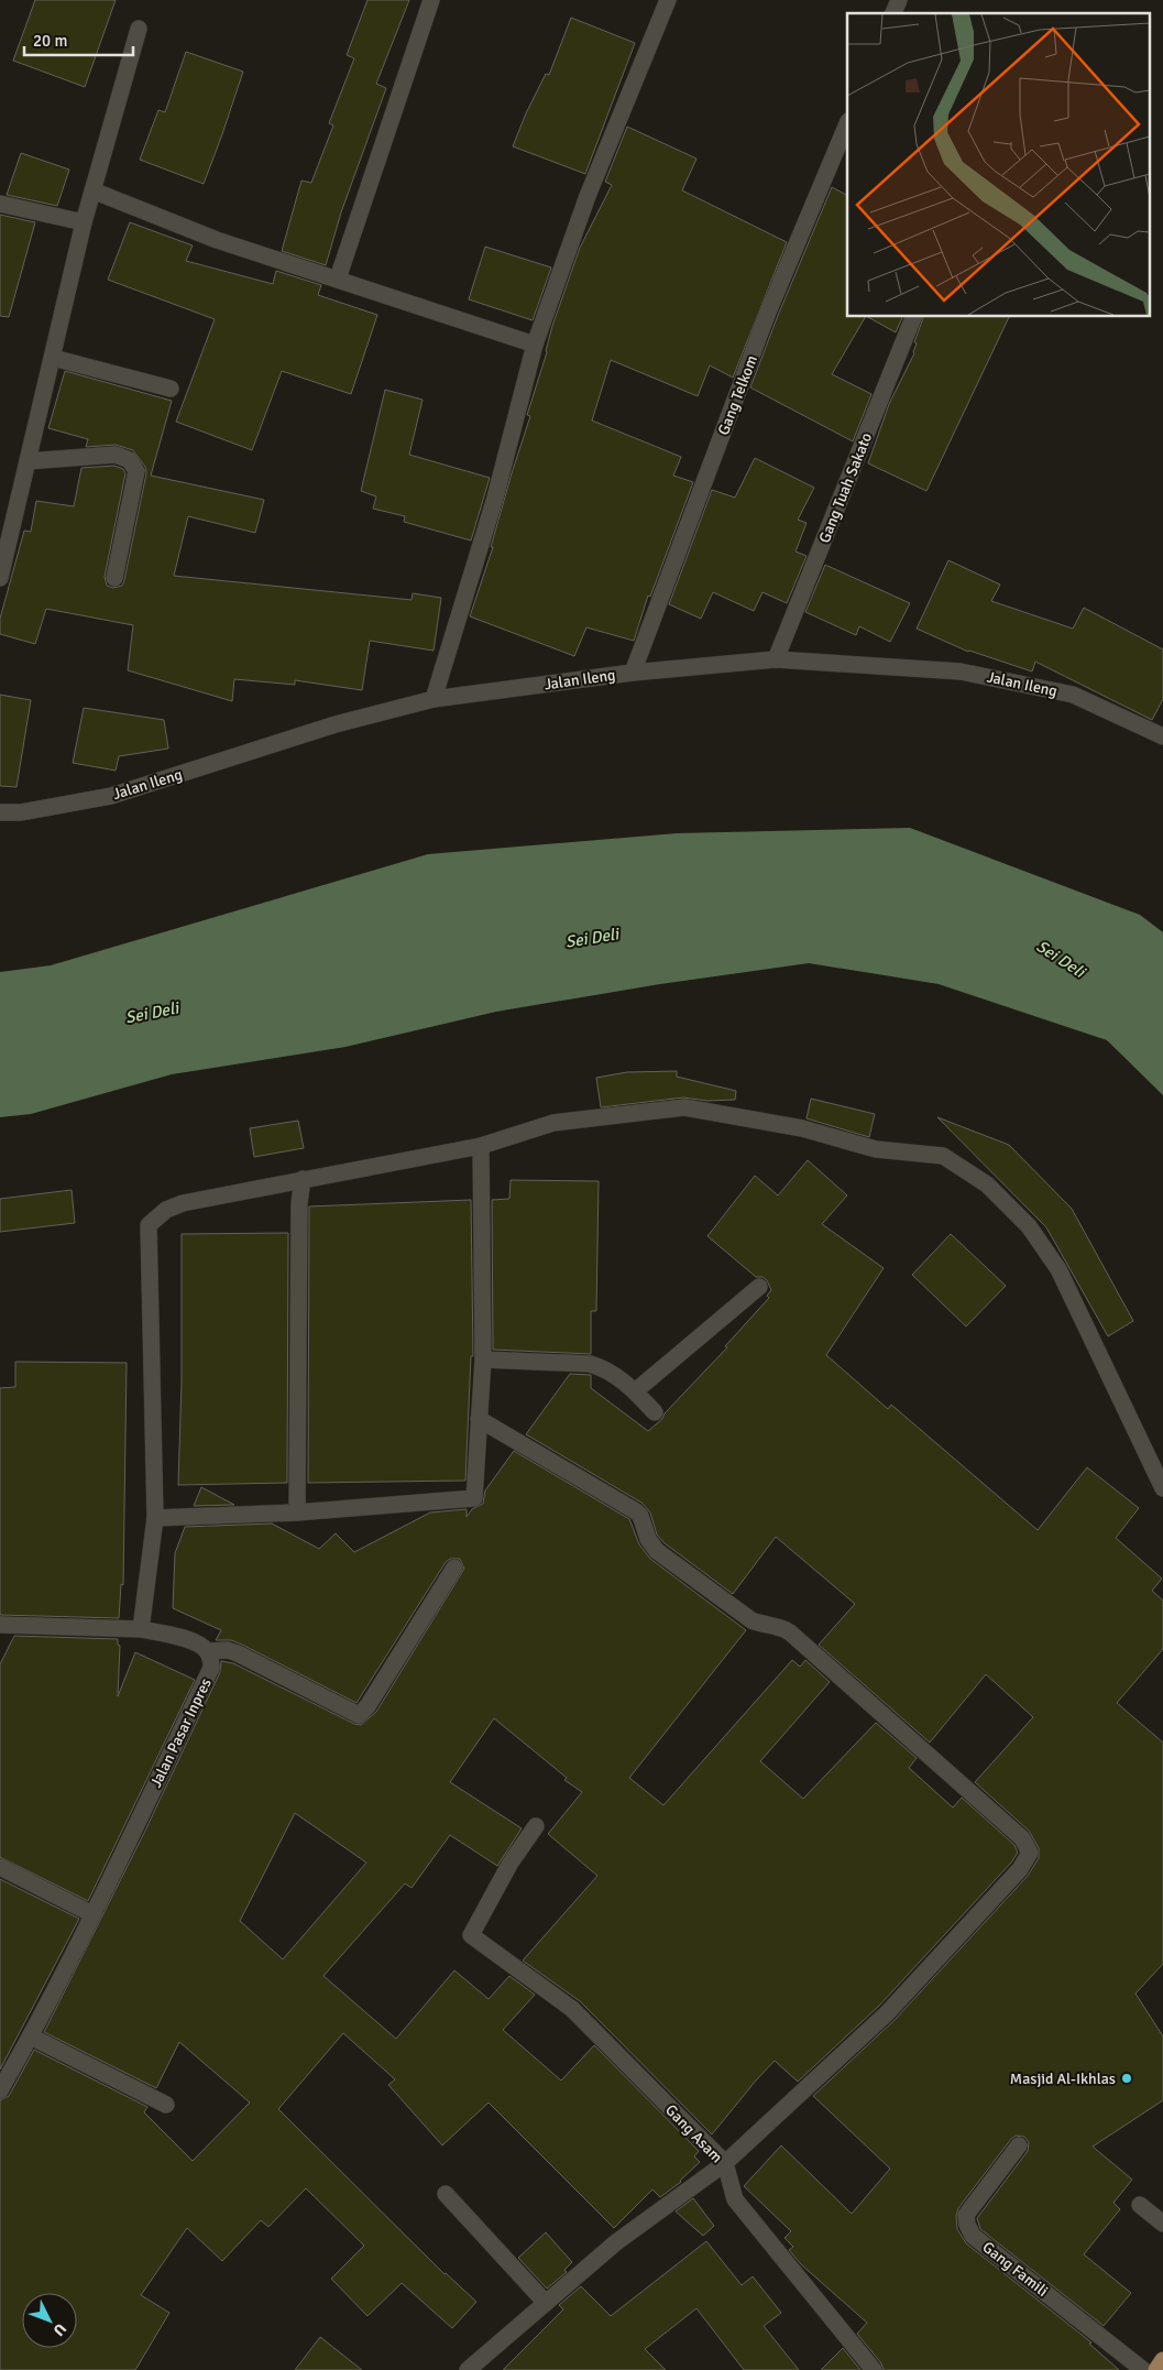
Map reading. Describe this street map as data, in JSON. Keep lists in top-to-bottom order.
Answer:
{
  "streets": {
    "street": [
      "Gang Telkom",
      "Gang Tuah Sakato",
      "Jalan Ileng",
      "Jalan Pasar Inpres",
      "Gang Asam",
      "Gang Famili"
    ]
  },
  "crossings": [
    ["Gang Telkom", "Jalan Ileng"],
    ["Gang Tuah Sakato", "Jalan Ileng"]
  ],
  "water": ["Sei Deli"],
  "places": ["Masjid Al-Ikhlas"],
  "scale_bar": "20 m",
  "north": "bottom right"
}
